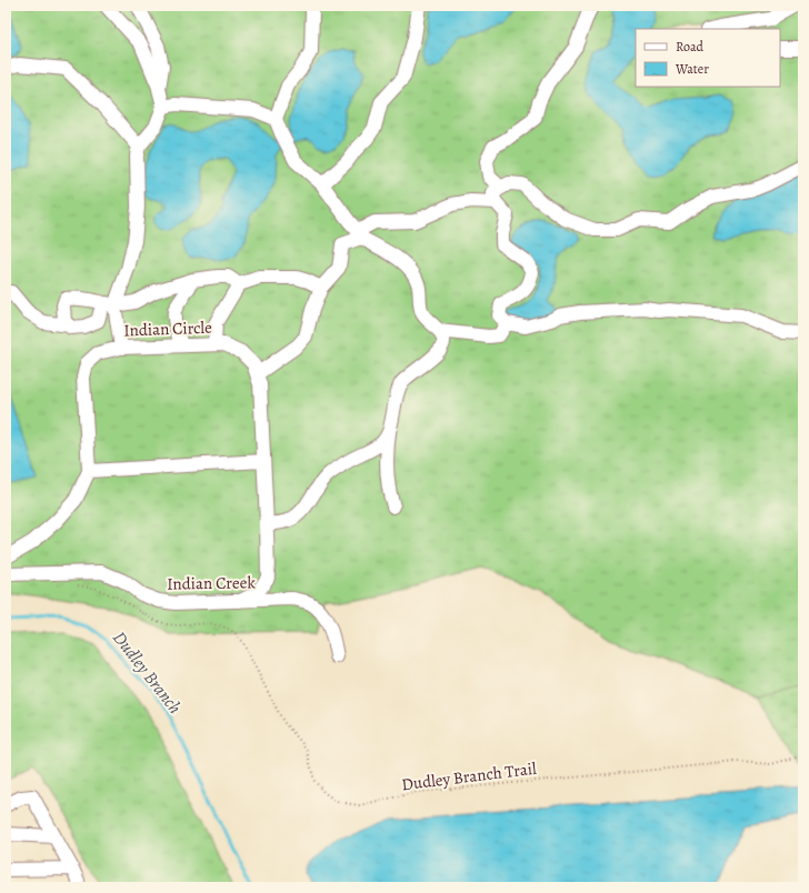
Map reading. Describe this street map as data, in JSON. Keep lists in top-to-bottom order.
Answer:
{
  "streets": {
    "lane": ["Indian Circle", "Indian Creek"],
    "path": ["Dudley Branch Trail"]
  },
  "crossings": [
    ["Indian Circle", "Indian Creek"]
  ],
  "water": ["Dudley Branch"],
  "legend": ["Road", "Water"]
}
